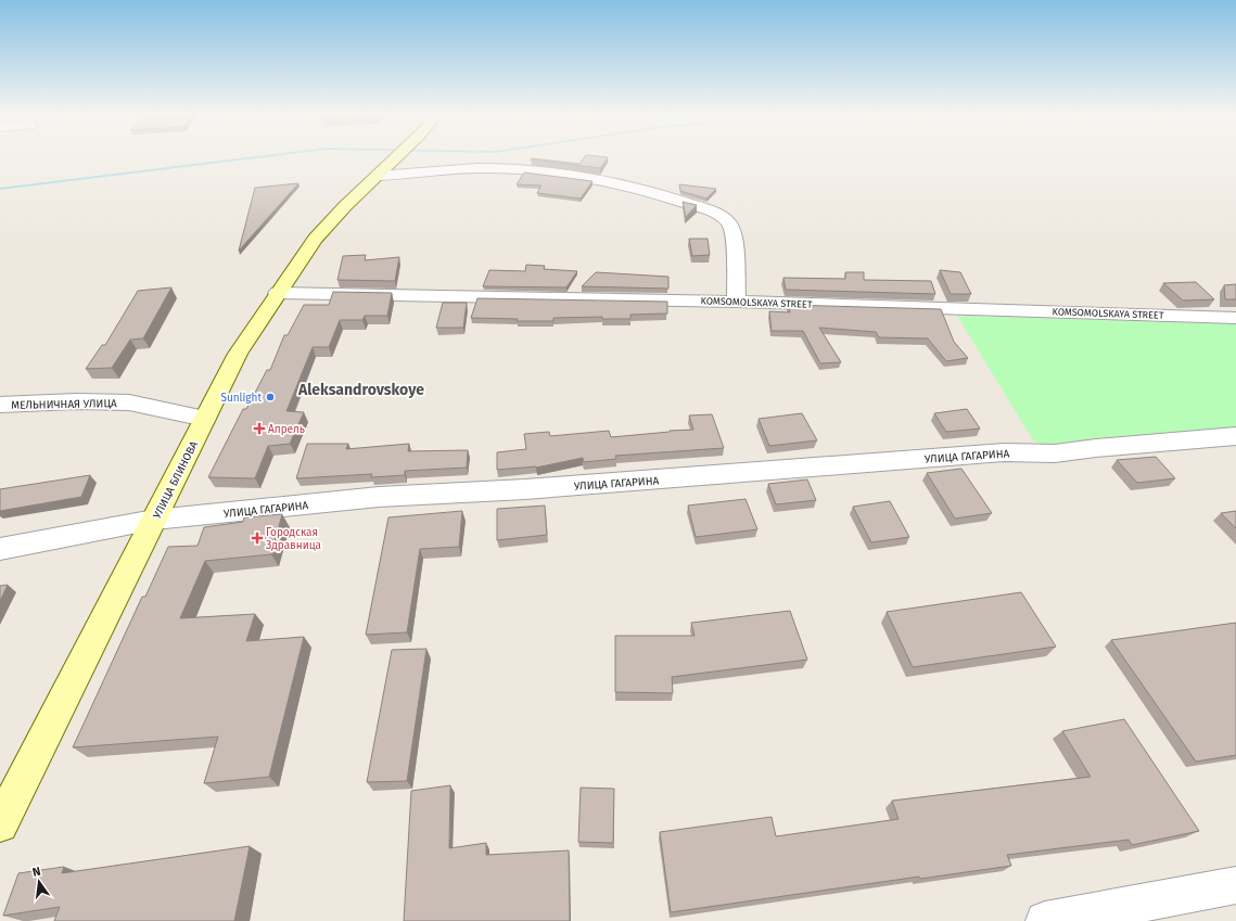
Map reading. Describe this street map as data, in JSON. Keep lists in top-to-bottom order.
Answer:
{
  "streets": {
    "main road": ["УЛИЦА БЛИНОВА"],
    "street": ["KOMSOMOLSKAYA STREET", "МЕЛЬНИЧНАЯ УЛИЦА", "УЛИЦА ГАГАРИНА"]
  },
  "crossings": [
    ["KOMSOMOLSKAYA STREET", "УЛИЦА БЛИНОВА"],
    ["МЕЛЬНИЧНАЯ УЛИЦА", "УЛИЦА БЛИНОВА"],
    ["УЛИЦА ГАГАРИНА", "УЛИЦА БЛИНОВА"]
  ],
  "districts": ["Aleksandrovskoye"],
  "places": {
    "other": ["Sunlight"],
    "health": ["Апрель", "Городская Здравница"]
  },
  "north": "top"
}
